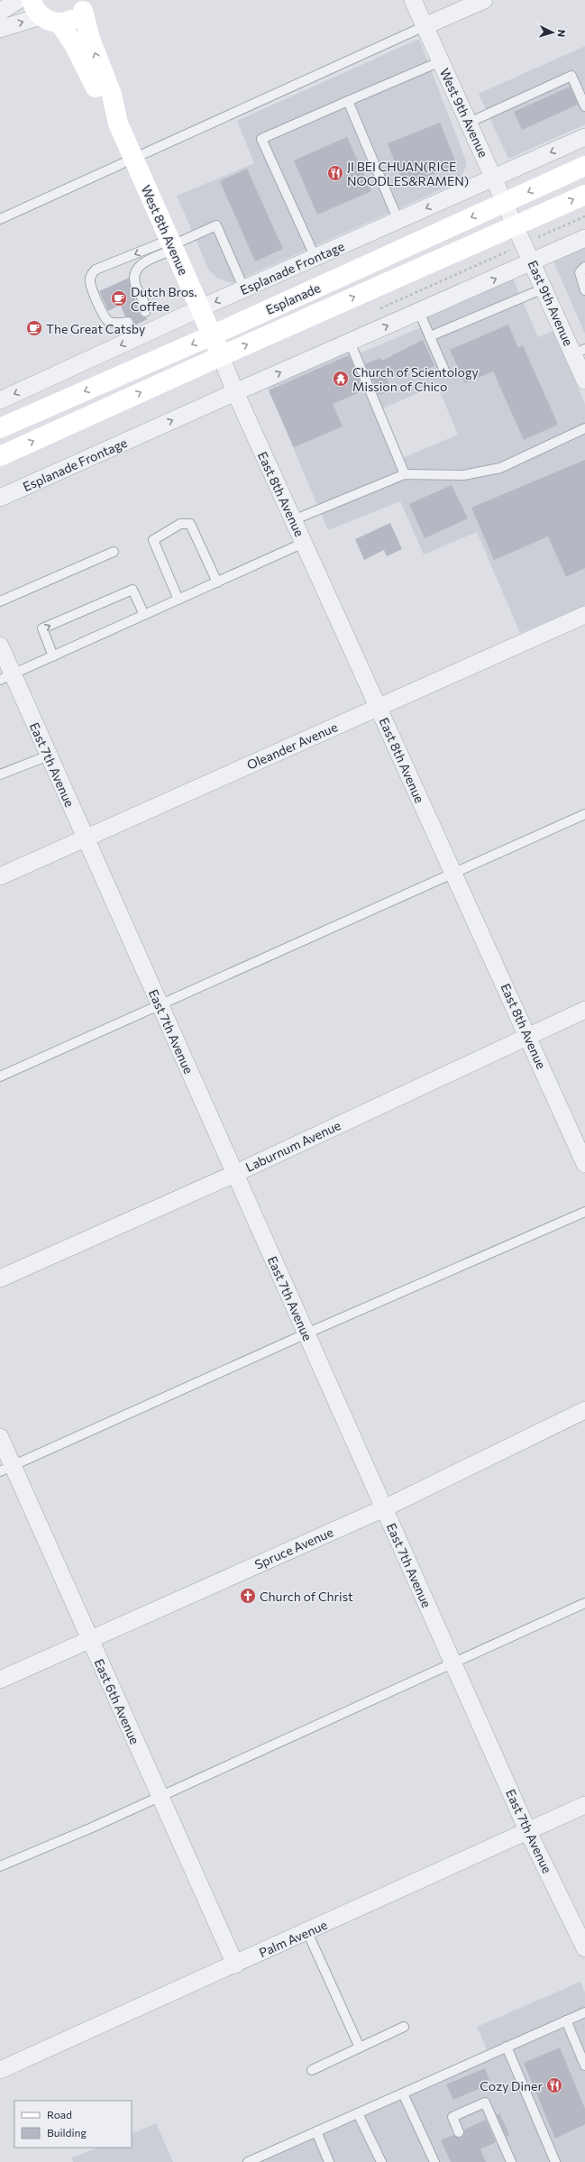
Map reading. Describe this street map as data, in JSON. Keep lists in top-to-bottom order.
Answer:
{
  "streets": {
    "main road": ["West 8th Avenue", "Esplanade"],
    "street": [
      "West 9th Avenue",
      "Esplanade Frontage",
      "East 9th Avenue",
      "East 8th Avenue",
      "Oleander Avenue",
      "East 7th Avenue",
      "Laburnum Avenue",
      "Spruce Avenue",
      "East 6th Avenue",
      "Palm Avenue"
    ]
  },
  "crossings": [
    ["West 9th Avenue", "Esplanade Frontage"],
    ["West 9th Avenue", "Esplanade"],
    ["West 9th Avenue", "East 9th Avenue"],
    ["West 8th Avenue", "Esplanade Frontage"],
    ["West 8th Avenue", "Esplanade"],
    ["West 8th Avenue", "East 8th Avenue"],
    ["Esplanade Frontage", "East 9th Avenue"],
    ["Esplanade Frontage", "East 8th Avenue"],
    ["Esplanade", "East 9th Avenue"],
    ["Esplanade", "East 8th Avenue"],
    ["East 8th Avenue", "Oleander Avenue"],
    ["East 8th Avenue", "Laburnum Avenue"],
    ["Oleander Avenue", "East 7th Avenue"],
    ["East 7th Avenue", "Laburnum Avenue"],
    ["East 7th Avenue", "Spruce Avenue"],
    ["East 7th Avenue", "Palm Avenue"],
    ["Spruce Avenue", "East 6th Avenue"],
    ["East 6th Avenue", "Palm Avenue"]
  ],
  "places": {
    "restaurant": ["JI BEI CHUAN(RICE NOODLES&RAMEN)", "Cozy Diner"],
    "cafe": ["Dutch Bros. Coffee", "The Great Catsby"],
    "temple": ["Church of Scientology Mission of Chico"],
    "church": ["Church of Christ"]
  },
  "legend": ["Road", "Building"],
  "north": "right"
}
